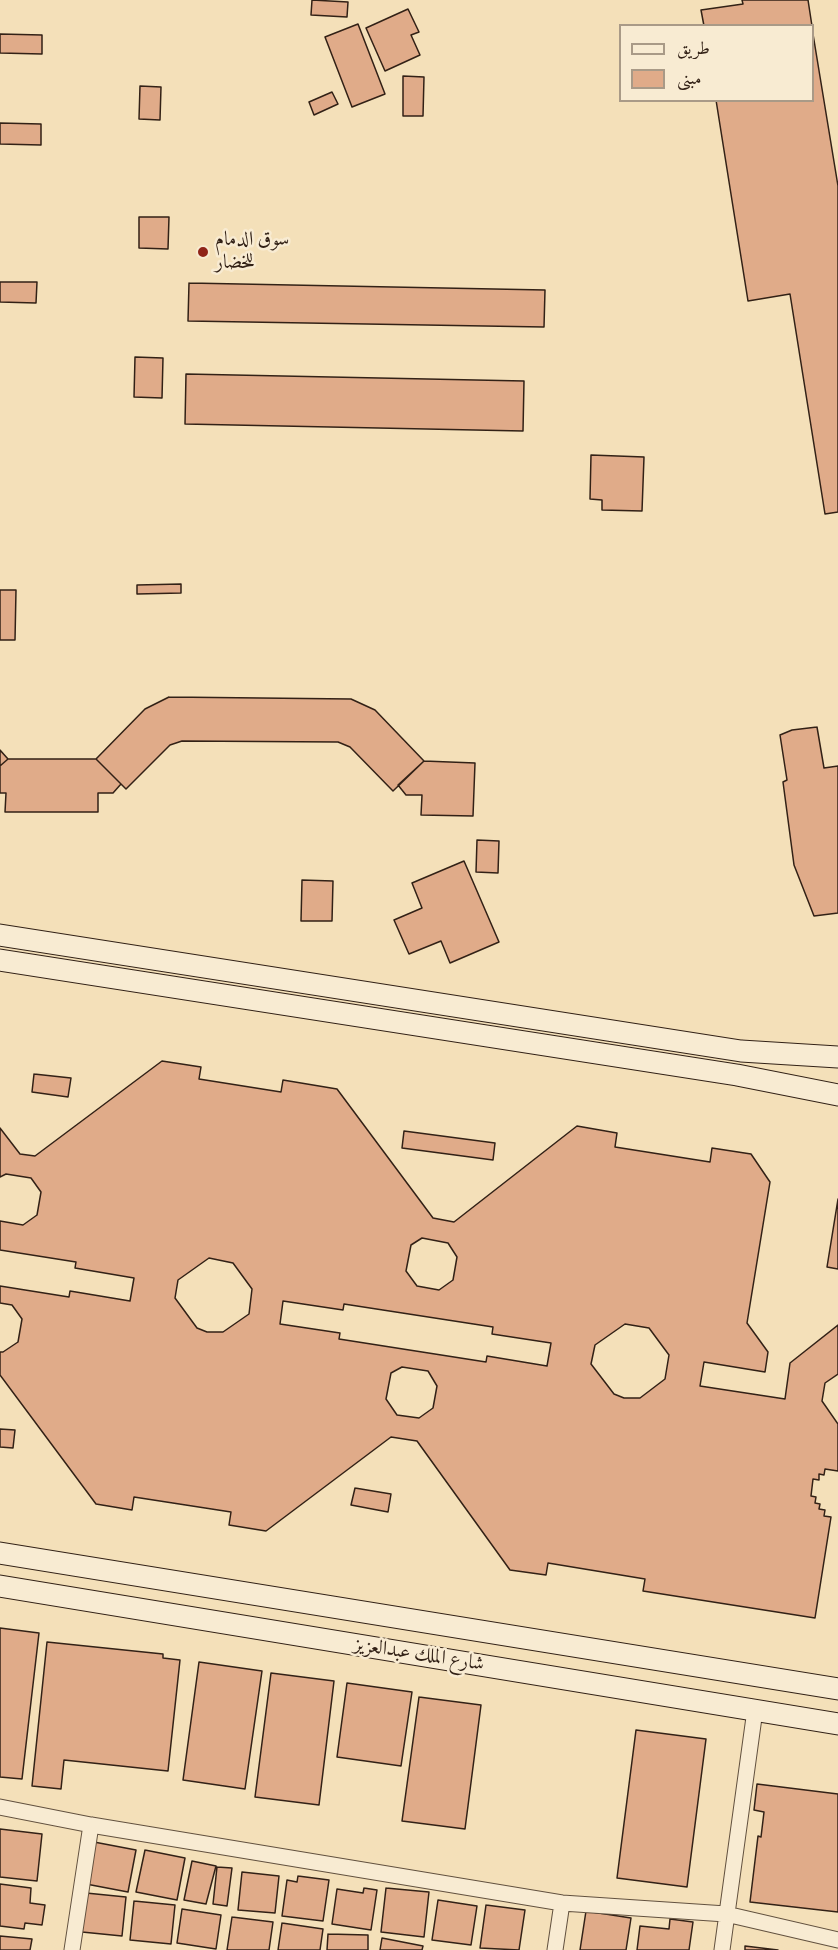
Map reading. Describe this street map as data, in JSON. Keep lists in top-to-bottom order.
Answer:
{
  "streets": {
    "street": ["شارع الملك عبدالعزيز"]
  },
  "places": ["سوق الدمام للخضار"],
  "legend": ["طريق", "مبنى"]
}
